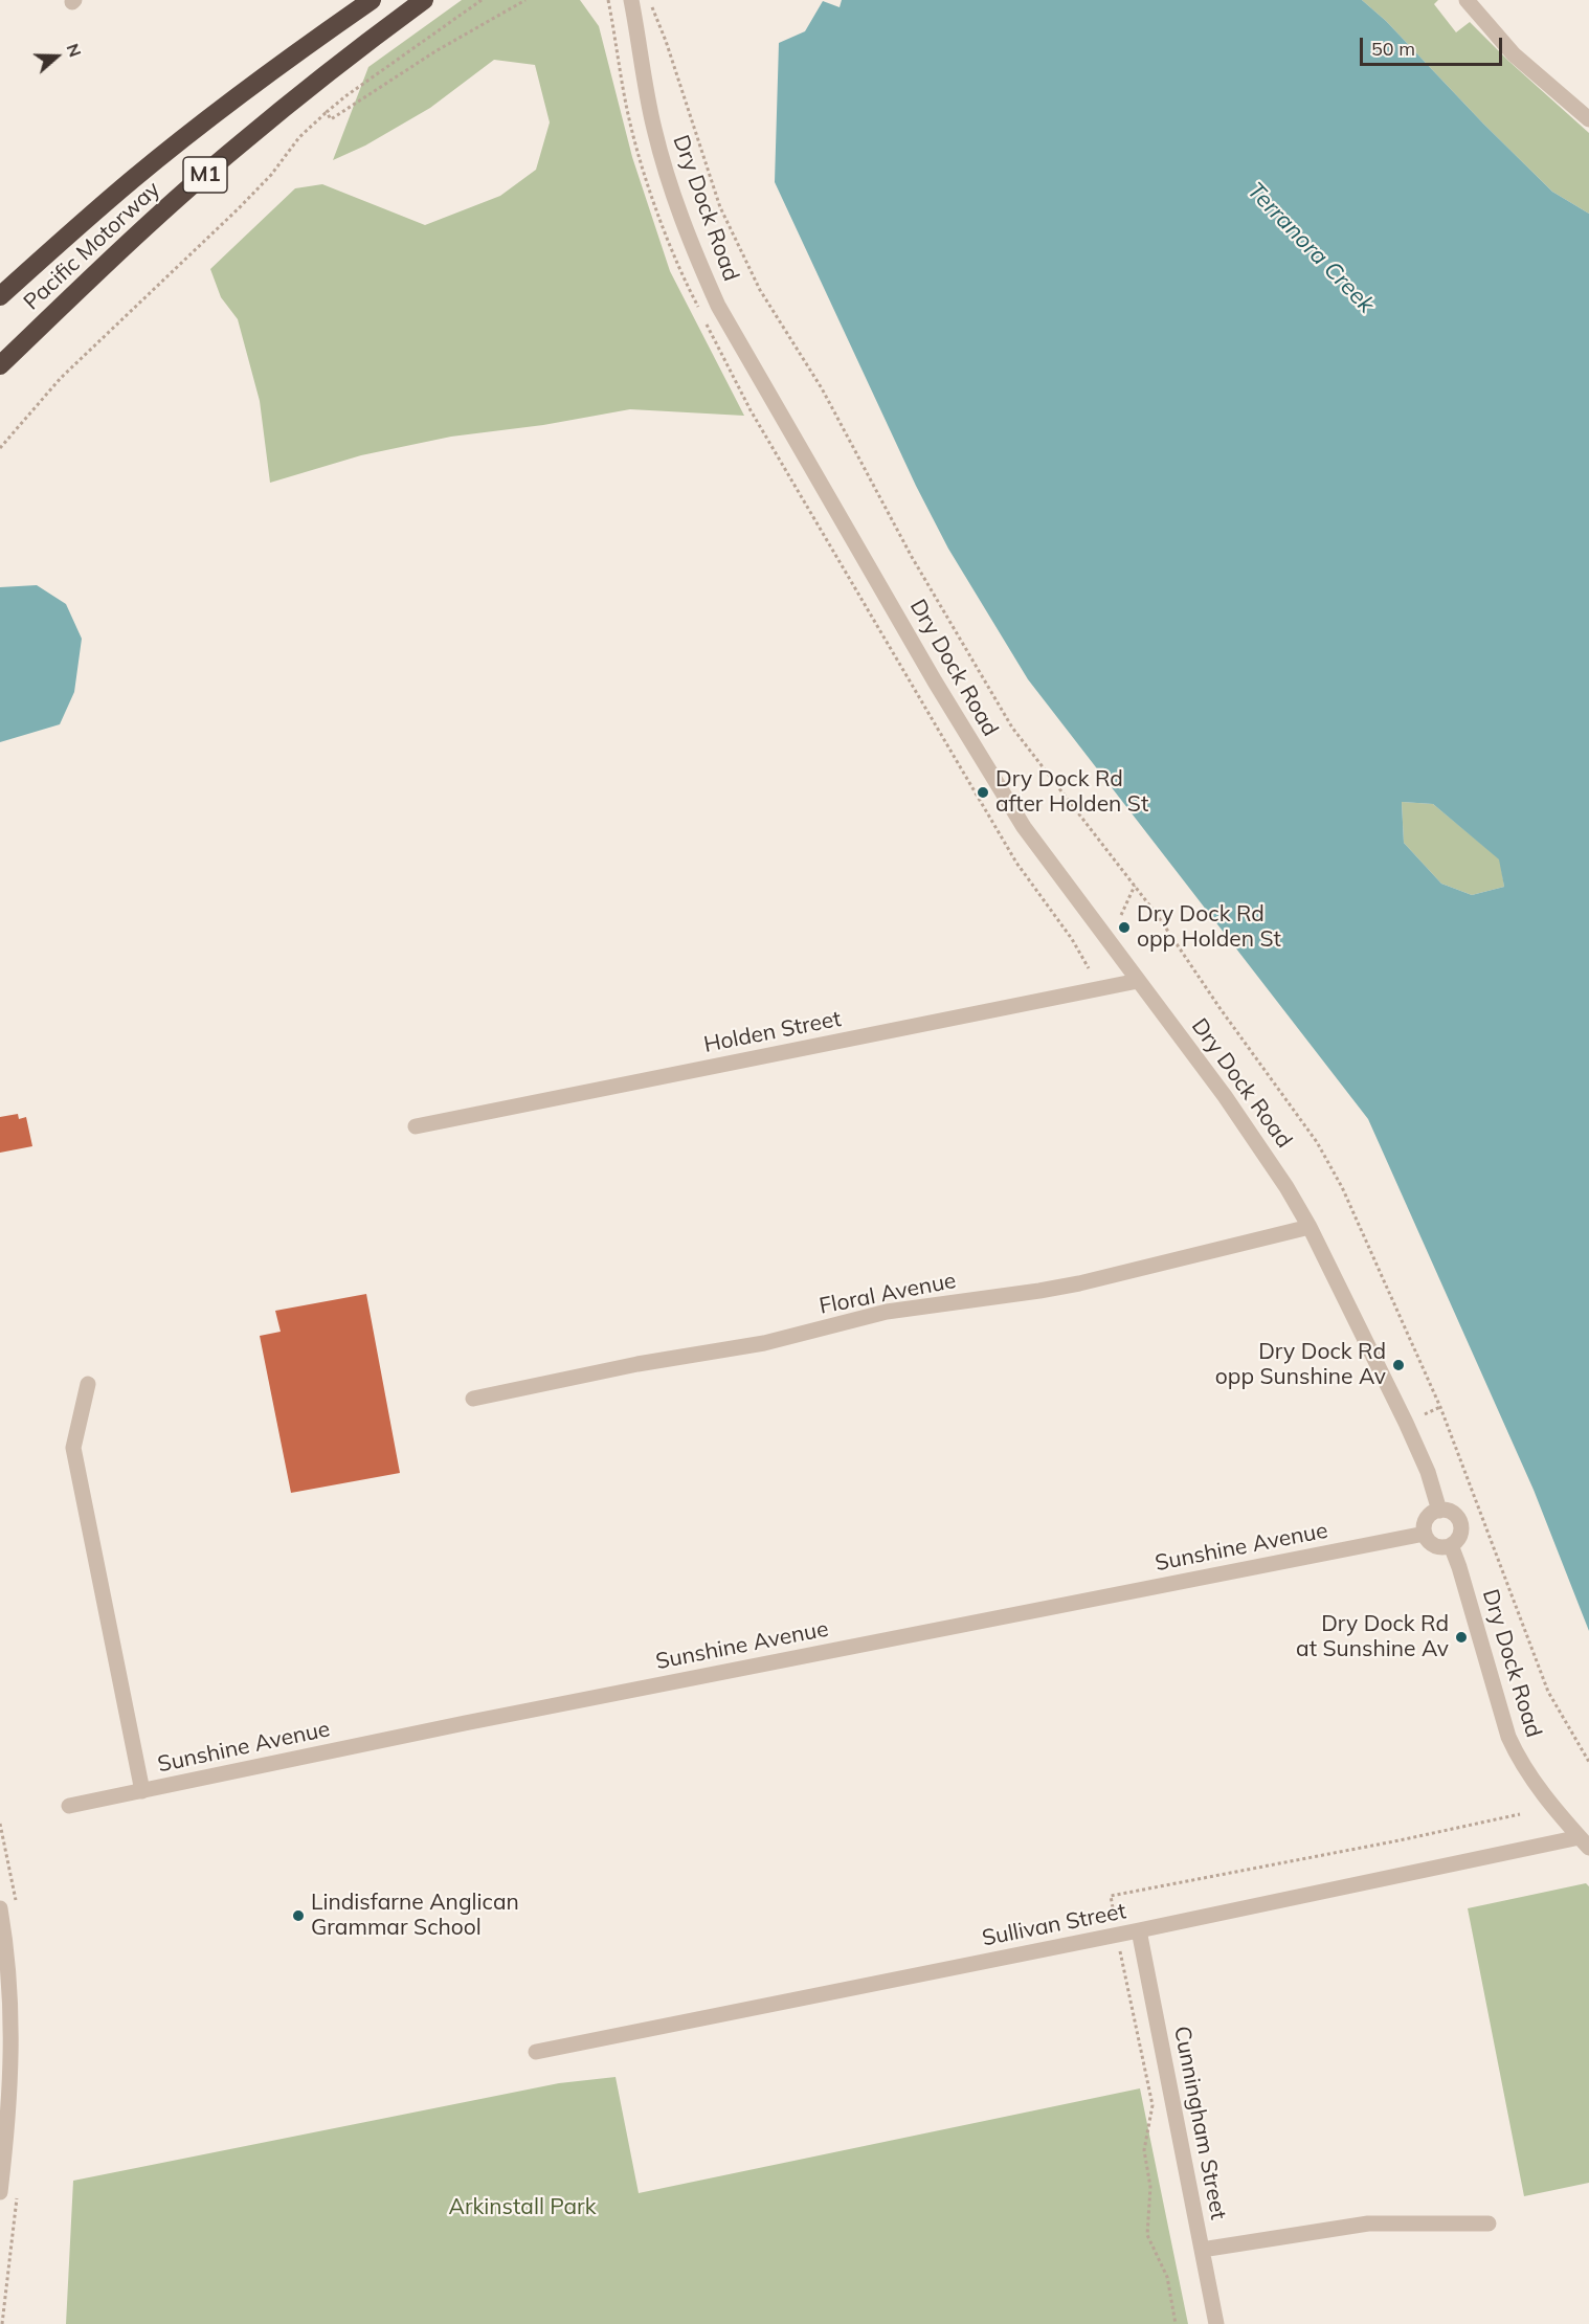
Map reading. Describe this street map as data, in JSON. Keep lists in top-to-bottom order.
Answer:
{
  "streets": {
    "highway": ["M1", "Pacific Motorway"],
    "street": [
      "Dry Dock Road",
      "Holden Street",
      "Floral Avenue",
      "Sunshine Avenue",
      "Sullivan Street",
      "Cunningham Street"
    ]
  },
  "crossings": [
    ["Dry Dock Road", "Holden Street"],
    ["Dry Dock Road", "Floral Avenue"],
    ["Dry Dock Road", "Sunshine Avenue"],
    ["Dry Dock Road", "Sullivan Street"],
    ["Sullivan Street", "Cunningham Street"]
  ],
  "water": ["Terranora Creek"],
  "parks": ["Arkinstall Park"],
  "places": [
    "Dry Dock Rd after Holden St",
    "Dry Dock Rd opp Holden St",
    "Dry Dock Rd opp Sunshine Av",
    "Dry Dock Rd at Sunshine Av",
    "Lindisfarne Anglican Grammar School"
  ],
  "scale_bar": "50 m",
  "north": "right"
}
